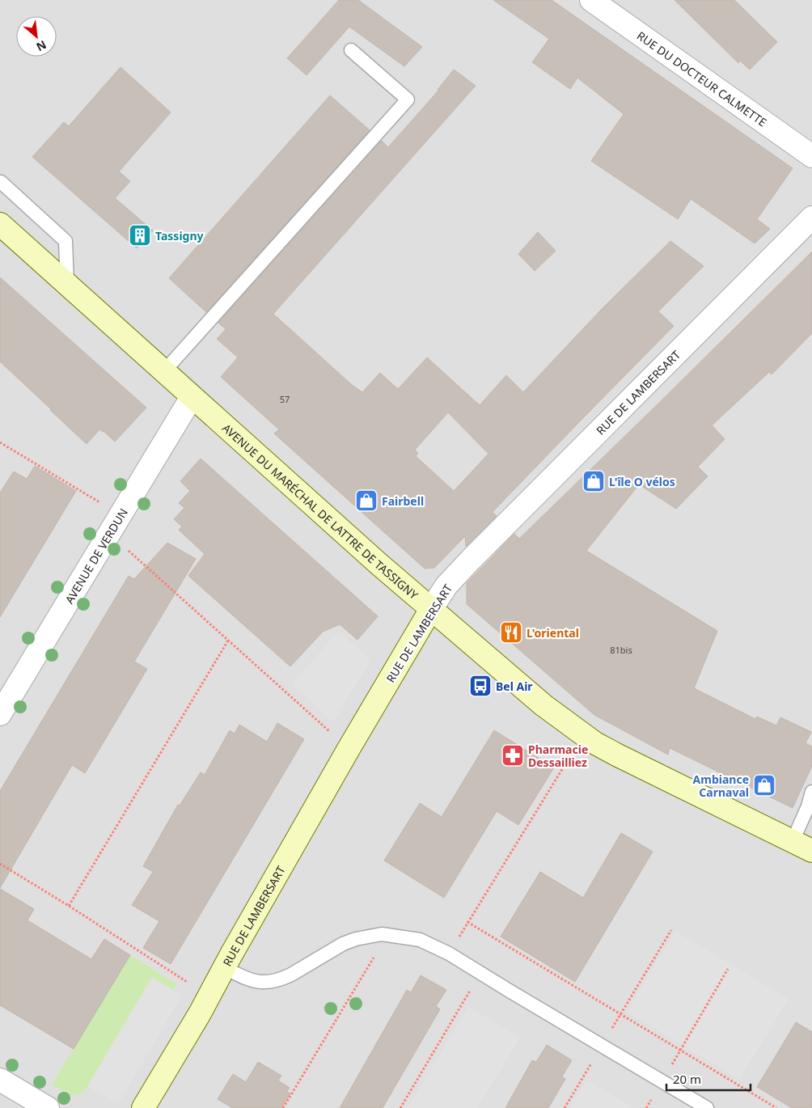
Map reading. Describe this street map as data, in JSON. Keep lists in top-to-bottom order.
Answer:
{
  "streets": {
    "main road": ["RUE DE LAMBERSART", "AVENUE DU MARÉCHAL DE LATTRE DE TASSIGNY"],
    "street": ["RUE DU DOCTEUR CALMETTE", "AVENUE DE VERDUN"]
  },
  "crossings": [
    ["RUE DE LAMBERSART", "AVENUE DU MARÉCHAL DE LATTRE DE TASSIGNY"],
    ["AVENUE DU MARÉCHAL DE LATTRE DE TASSIGNY", "AVENUE DE VERDUN"]
  ],
  "places": {
    "building": ["Tassigny"],
    "shop": ["L'île O vélos", "Fairbell", "Ambiance Carnaval"],
    "restaurant": ["L'oriental"],
    "bus stop": ["Bel Air"],
    "pharmacy": ["Pharmacie Dessailliez"]
  },
  "house_numbers": ["57", "81bis"],
  "scale_bar": "20 m",
  "north": "bottom right"
}
